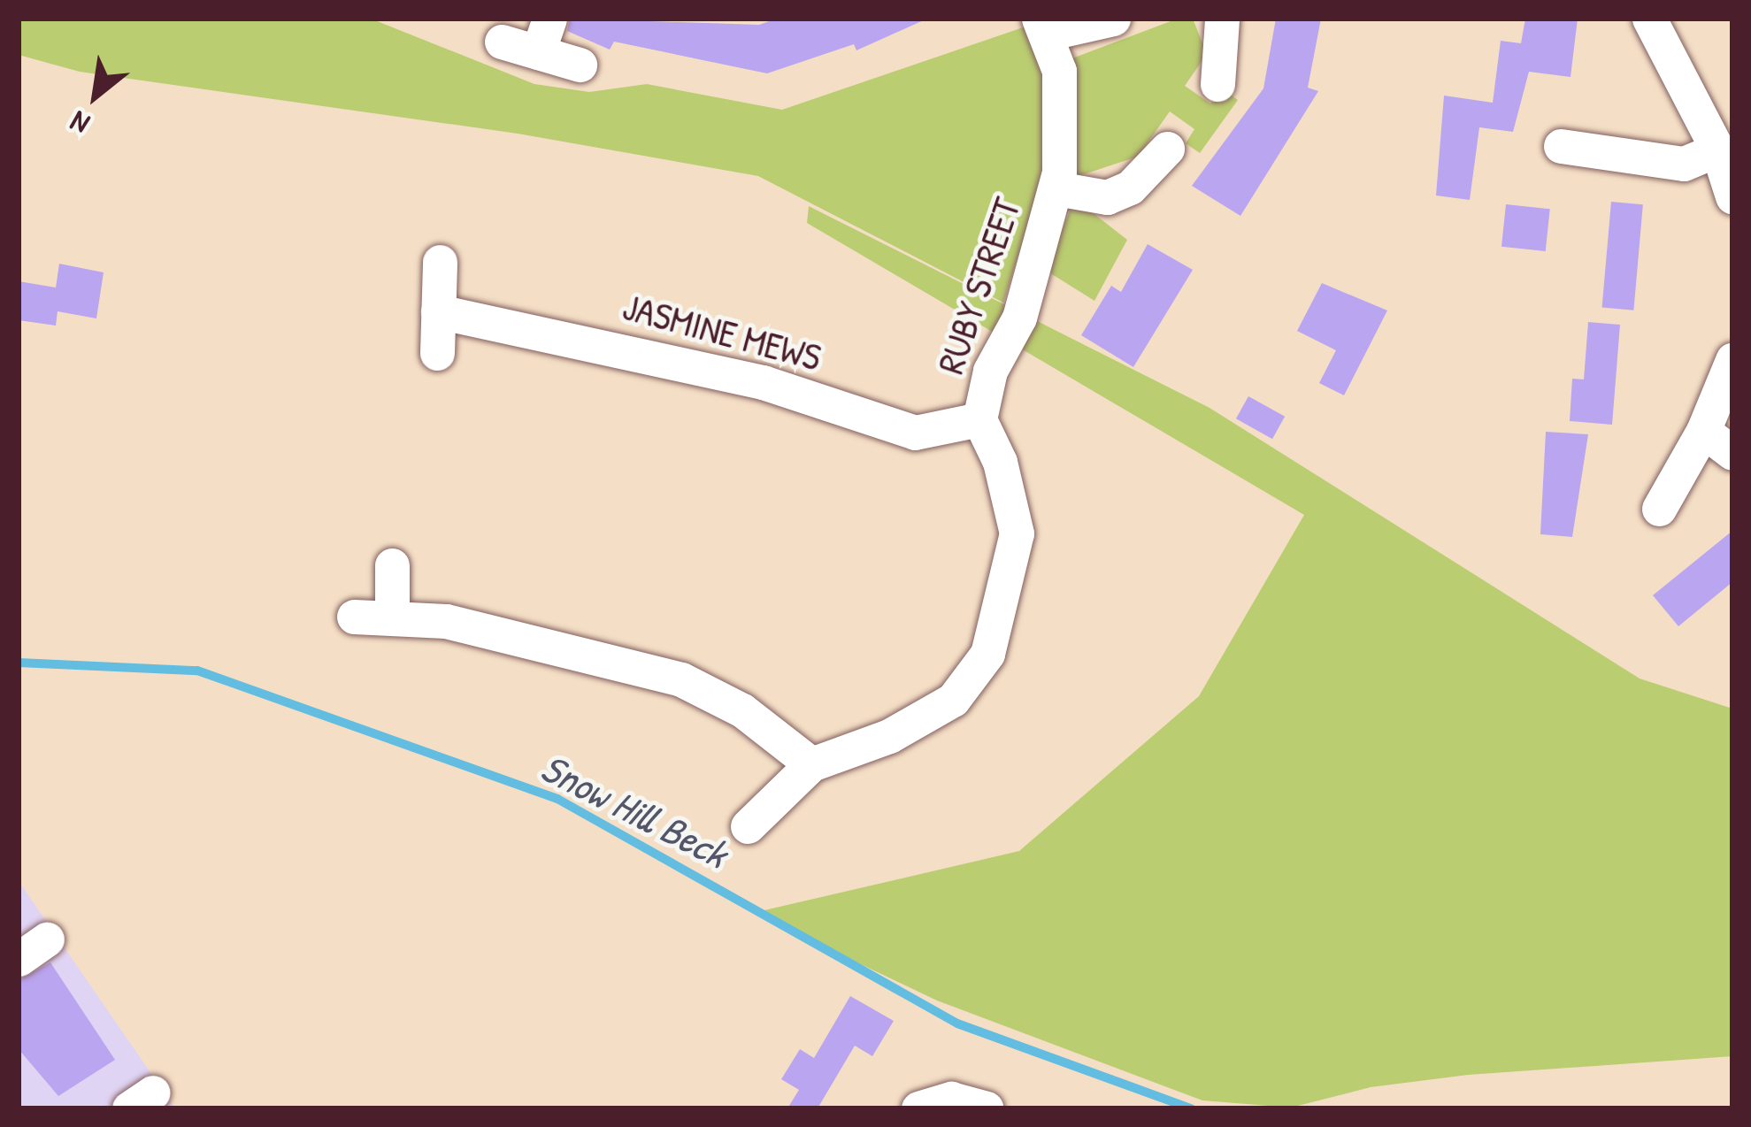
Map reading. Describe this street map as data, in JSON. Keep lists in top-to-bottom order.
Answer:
{
  "streets": {
    "street": ["RUBY STREET", "JASMINE MEWS"]
  },
  "crossings": [
    ["RUBY STREET", "JASMINE MEWS"]
  ],
  "water": ["Snow Hill Beck"],
  "north": "bottom left"
}
